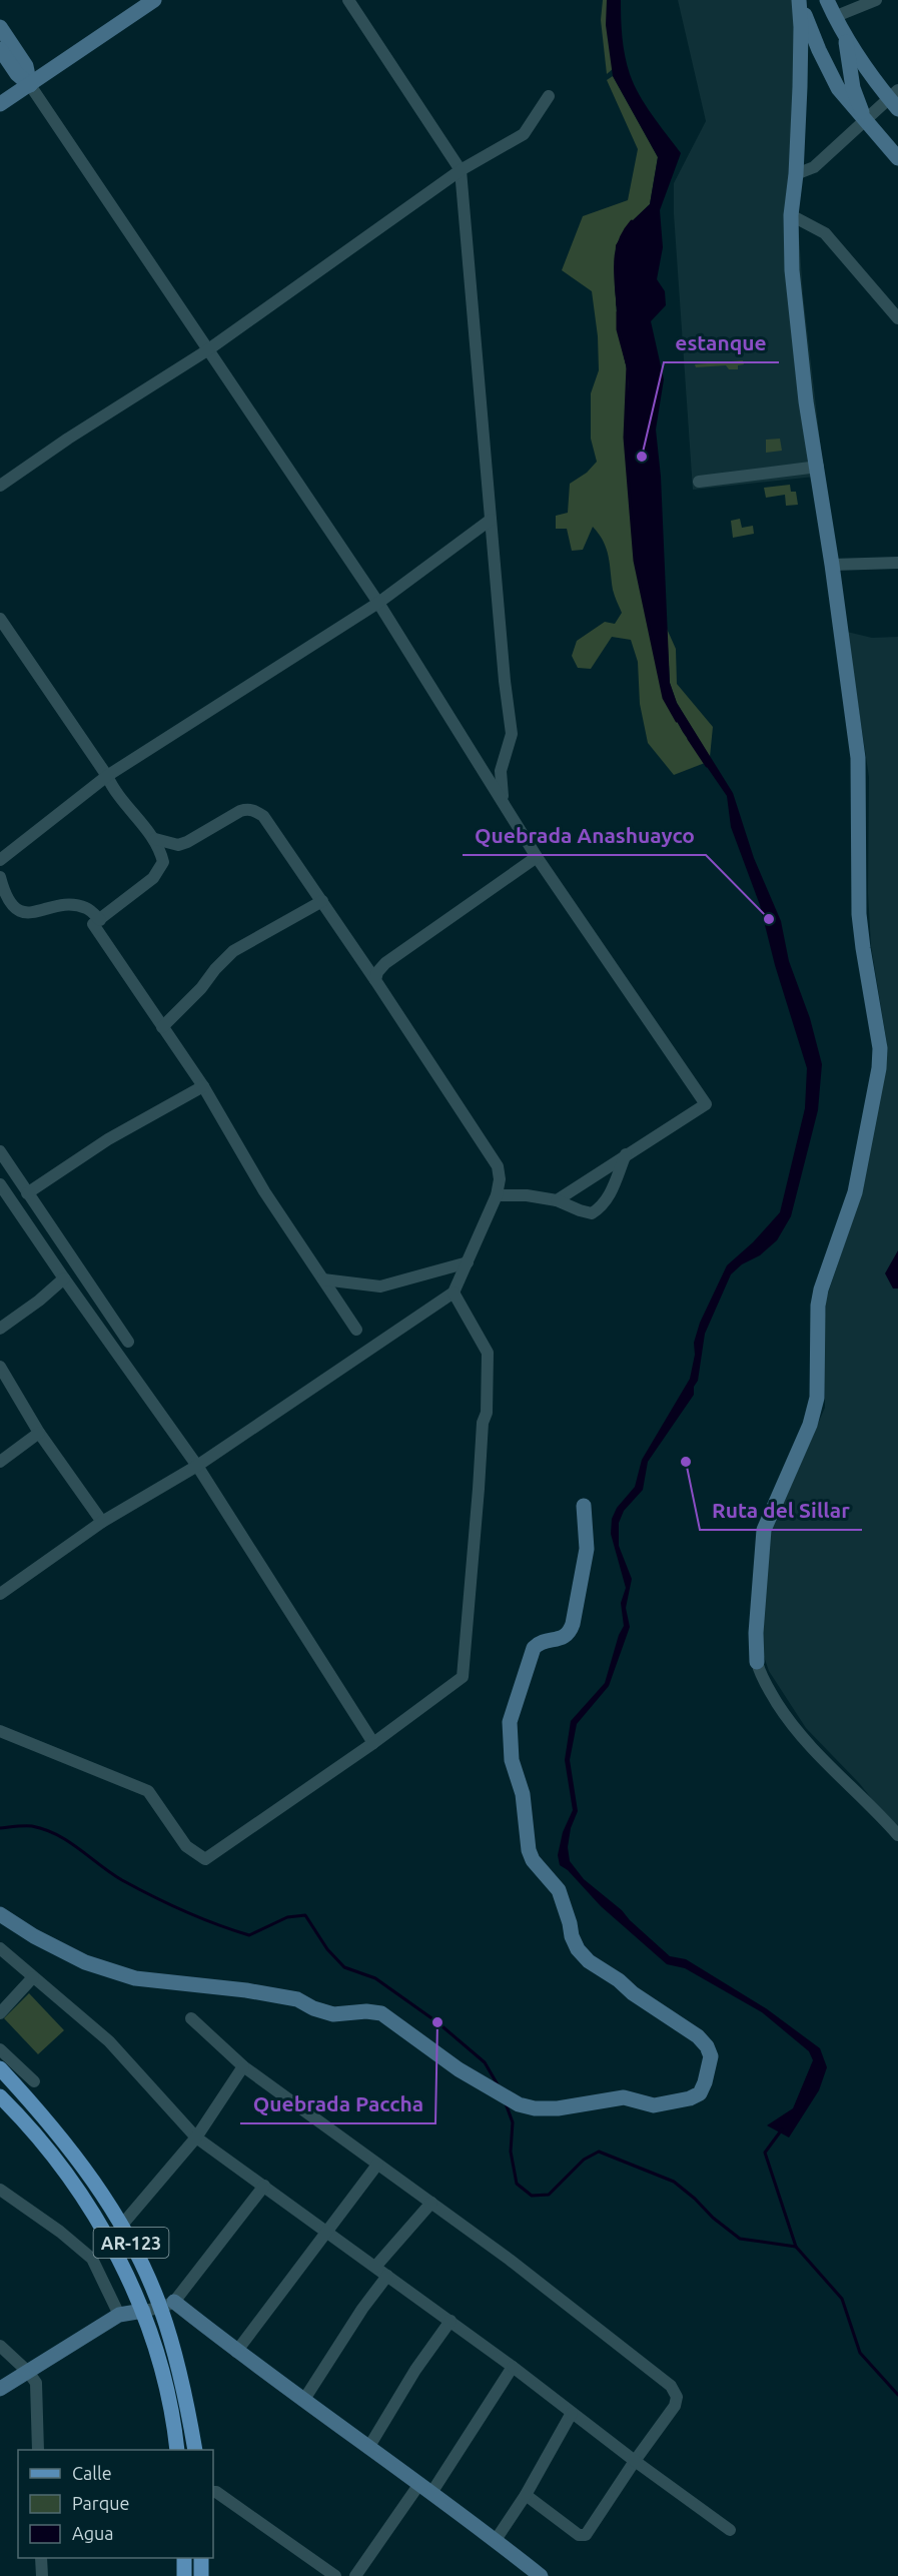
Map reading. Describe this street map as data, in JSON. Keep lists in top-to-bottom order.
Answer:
{
  "streets": {
    "main road": ["AR-123"]
  },
  "places": [
    "estanque",
    "Quebrada Anashuayco",
    "Ruta del Sillar",
    "Quebrada Paccha"
  ],
  "legend": ["Calle", "Parque", "Agua"]
}
